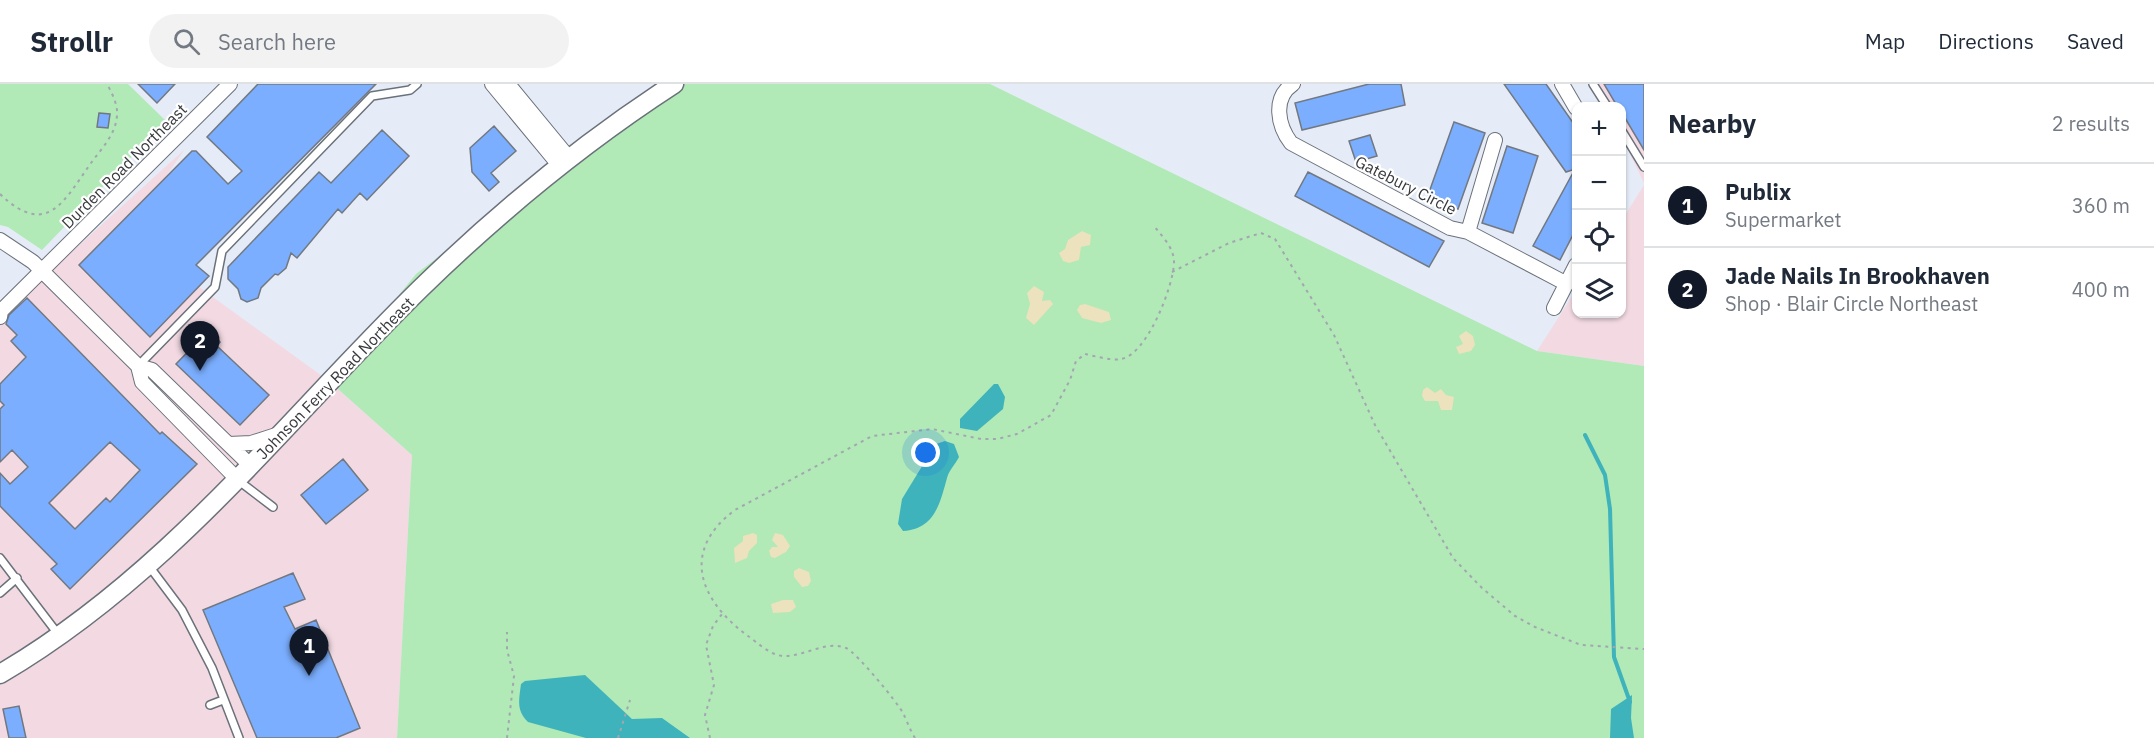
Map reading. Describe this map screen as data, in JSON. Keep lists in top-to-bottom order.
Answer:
{
  "streets": {
    "main road": ["Johnson Ferry Road Northeast"],
    "street": ["Durden Road Northeast", "Gatebury Circle"]
  },
  "page": {
    "header": "Strollr",
    "search": "Search here",
    "nav": ["Map", "Directions", "Saved"],
    "heading": ["Nearby", "2 results"],
    "map_buttons": ["+", "−"],
    "list": [
      {
        "mark": "1",
        "name": "Publix",
        "note": "Supermarket",
        "value": "360 m"
      },
      {
        "mark": "2",
        "name": "Jade Nails In Brookhaven",
        "note": "Shop · Blair Circle Northeast",
        "value": "400 m"
      }
    ],
    "pins": ["2", "1"]
  }
}
